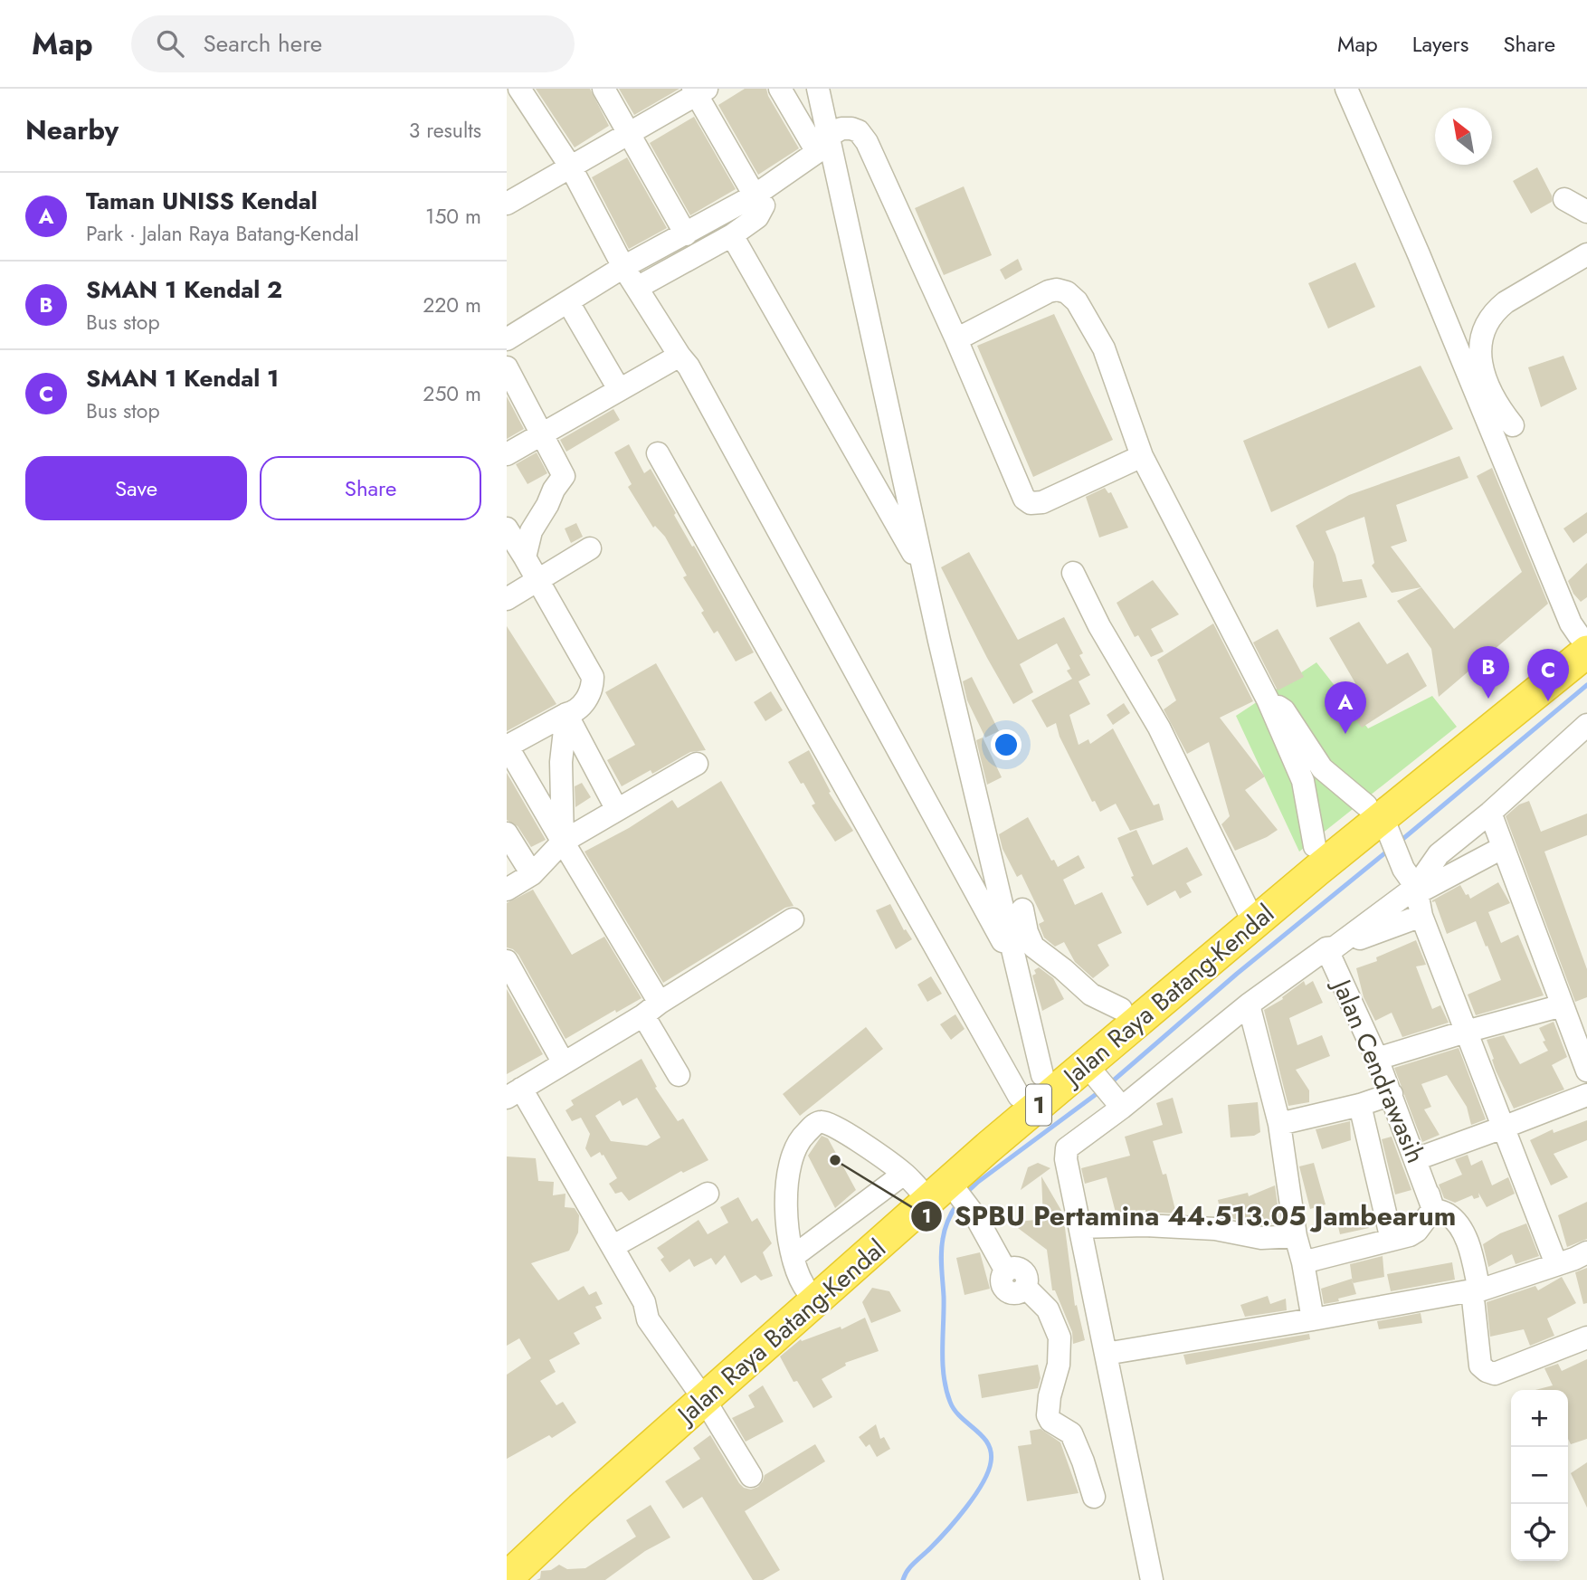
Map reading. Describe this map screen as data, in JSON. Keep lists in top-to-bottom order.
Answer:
{
  "streets": {
    "highway": ["Jalan Raya Batang-Kendal", "1"],
    "street": ["Jalan Cendrawasih"]
  },
  "places": ["SPBU Pertamina 44.513.05 Jambearum"],
  "north": "top left",
  "page": {
    "header": "Map",
    "search": "Search here",
    "nav": ["Map", "Layers", "Share"],
    "heading": ["Nearby", "3 results"],
    "list": [
      {
        "mark": "A",
        "name": "Taman UNISS Kendal",
        "note": "Park · Jalan Raya Batang-Kendal",
        "value": "150 m"
      },
      {
        "mark": "B",
        "name": "SMAN 1 Kendal 2",
        "note": "Bus stop",
        "value": "220 m"
      },
      {
        "mark": "C",
        "name": "SMAN 1 Kendal 1",
        "note": "Bus stop",
        "value": "250 m"
      }
    ],
    "buttons": ["Save", "Share"],
    "pins": ["B", "C", "A"],
    "map_buttons": ["+", "−"]
  }
}
